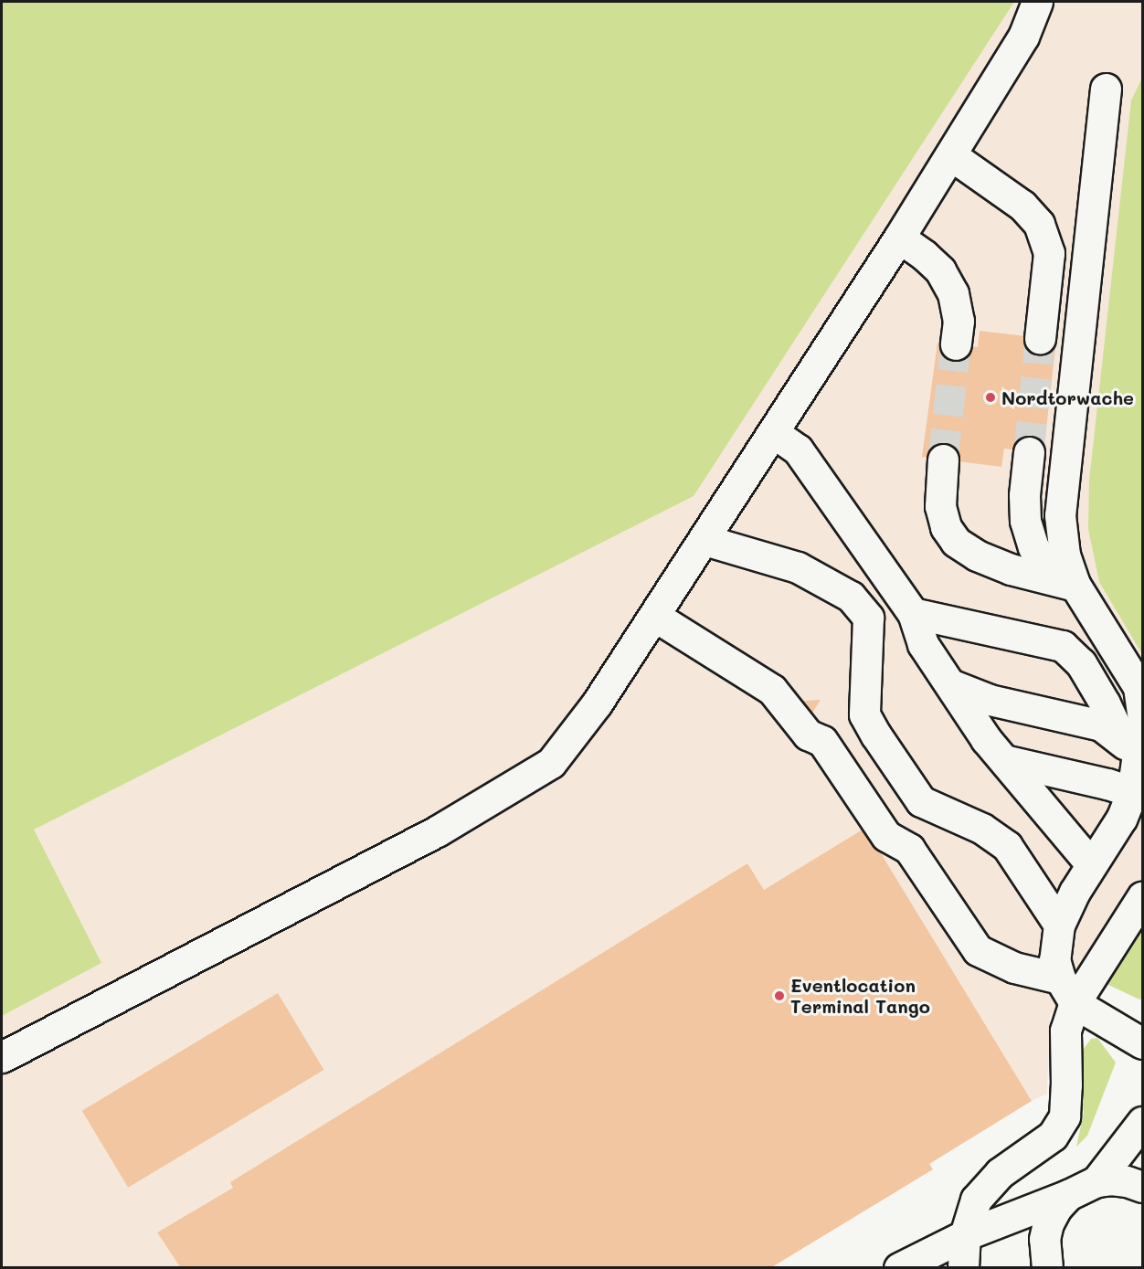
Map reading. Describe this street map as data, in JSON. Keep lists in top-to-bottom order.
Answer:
{
  "places": ["Nordtorwache", "Eventlocation Terminal Tango"]
}
